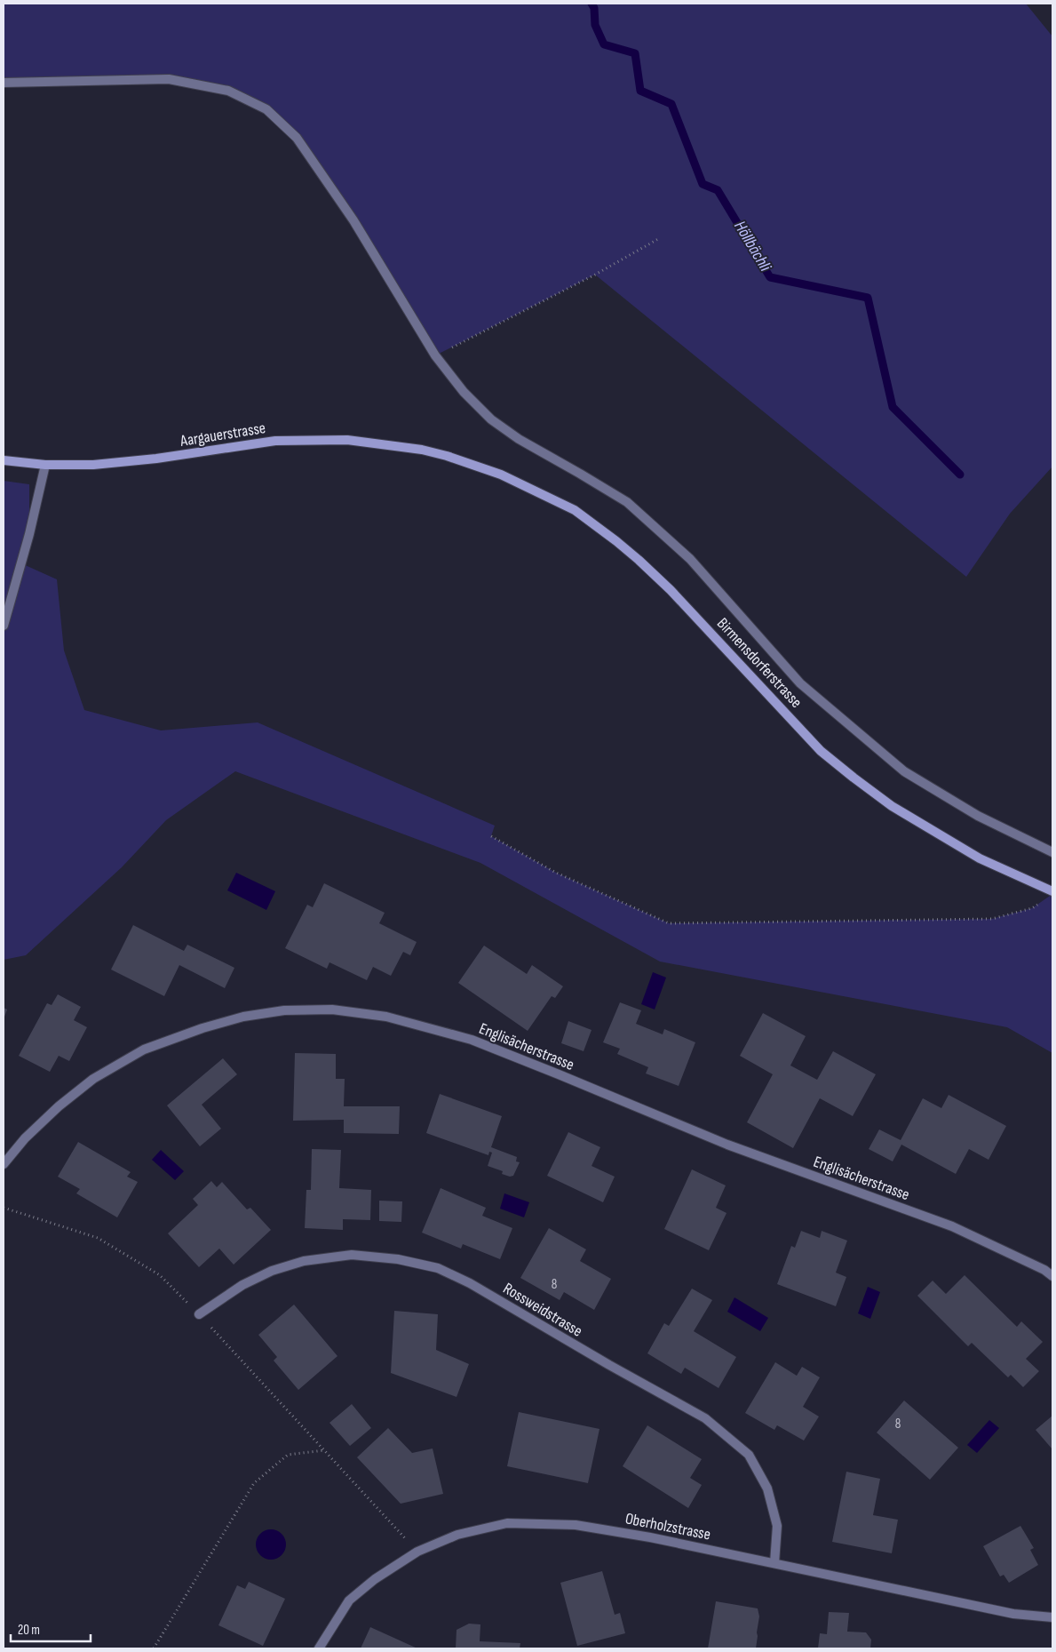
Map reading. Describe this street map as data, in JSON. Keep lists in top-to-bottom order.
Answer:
{
  "streets": {
    "main road": ["Aargauerstrasse", "Birmensdorferstrasse"],
    "street": ["Englisächerstrasse", "Rossweidstrasse", "Oberholzstrasse"]
  },
  "crossings": [
    ["Aargauerstrasse", "Birmensdorferstrasse"],
    ["Rossweidstrasse", "Oberholzstrasse"]
  ],
  "water": ["Höllbächli"],
  "house_numbers": ["8", "8"],
  "scale_bar": "20 m"
}
